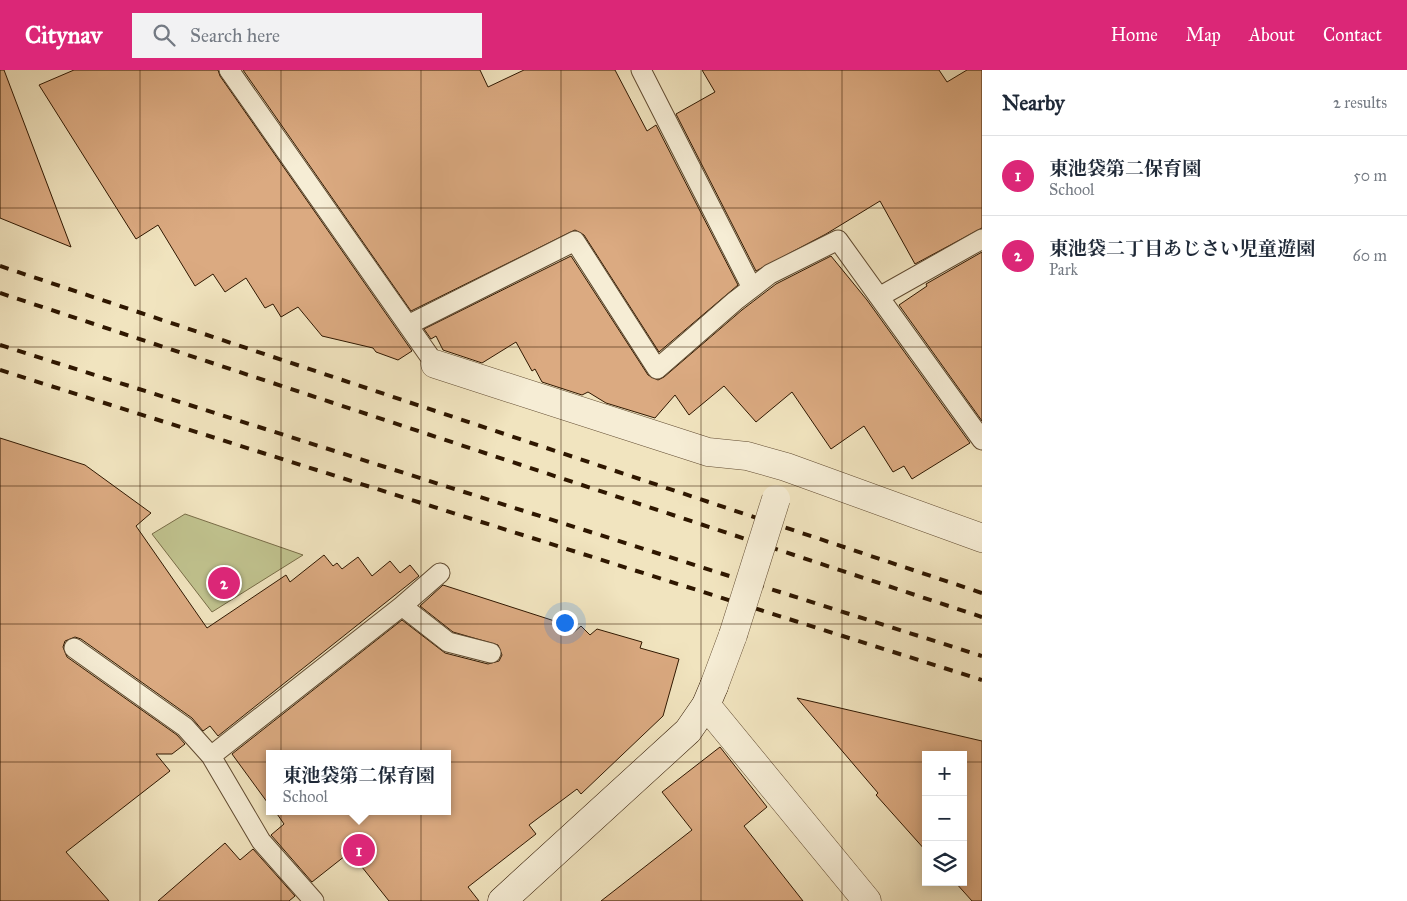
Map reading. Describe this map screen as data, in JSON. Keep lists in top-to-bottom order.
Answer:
{
  "page": {
    "header": "Citynav",
    "search": "Search here",
    "nav": [
      "Home",
      "Map",
      "About",
      "Contact"
    ],
    "heading": ["Nearby", "2 results"],
    "list": [
      {
        "mark": "1",
        "name": "東池袋第二保育園",
        "note": "School",
        "value": "50 m"
      },
      {
        "mark": "2",
        "name": "東池袋二丁目あじさい児童遊園",
        "note": "Park",
        "value": "60 m"
      }
    ],
    "pins": ["2", "1"],
    "popup": ["東池袋第二保育園", "School"],
    "map_buttons": ["+", "−"]
  }
}
